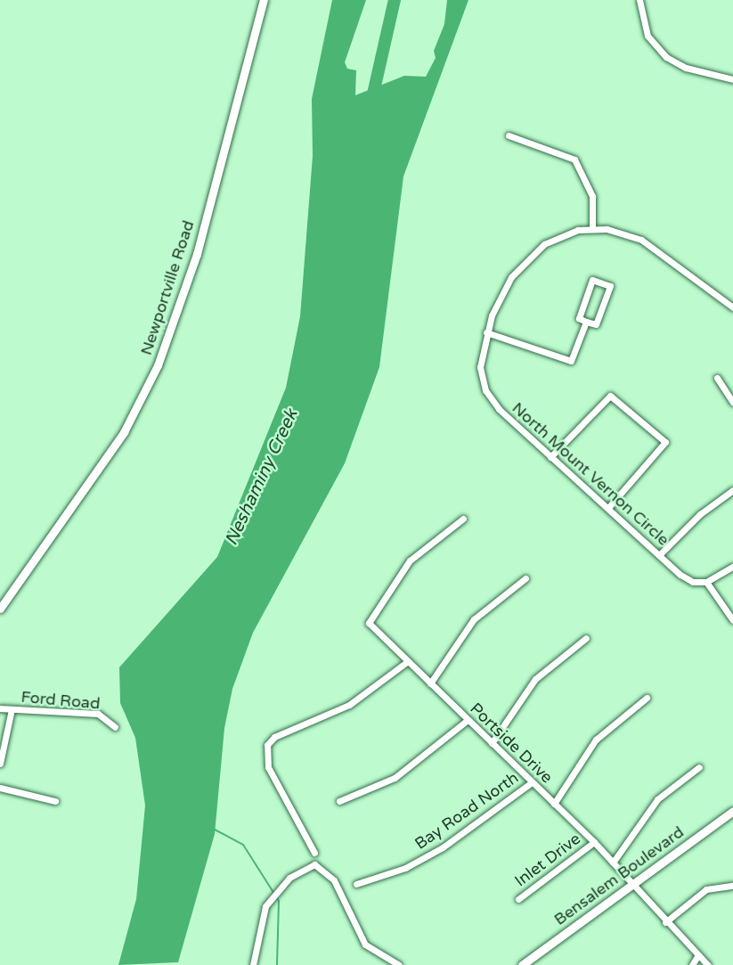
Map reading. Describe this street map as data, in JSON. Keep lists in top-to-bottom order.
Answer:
{
  "streets": {
    "main road": ["Newportville Road", "Bensalem Boulevard"],
    "street": [
      "North Mount Vernon Circle",
      "Ford Road",
      "Portside Drive",
      "Bay Road North",
      "Inlet Drive"
    ]
  },
  "crossings": [
    ["Portside Drive", "Bay Road North"],
    ["Portside Drive", "Inlet Drive"],
    ["Portside Drive", "Bensalem Boulevard"]
  ],
  "water": ["Neshaminy Creek"]
}
